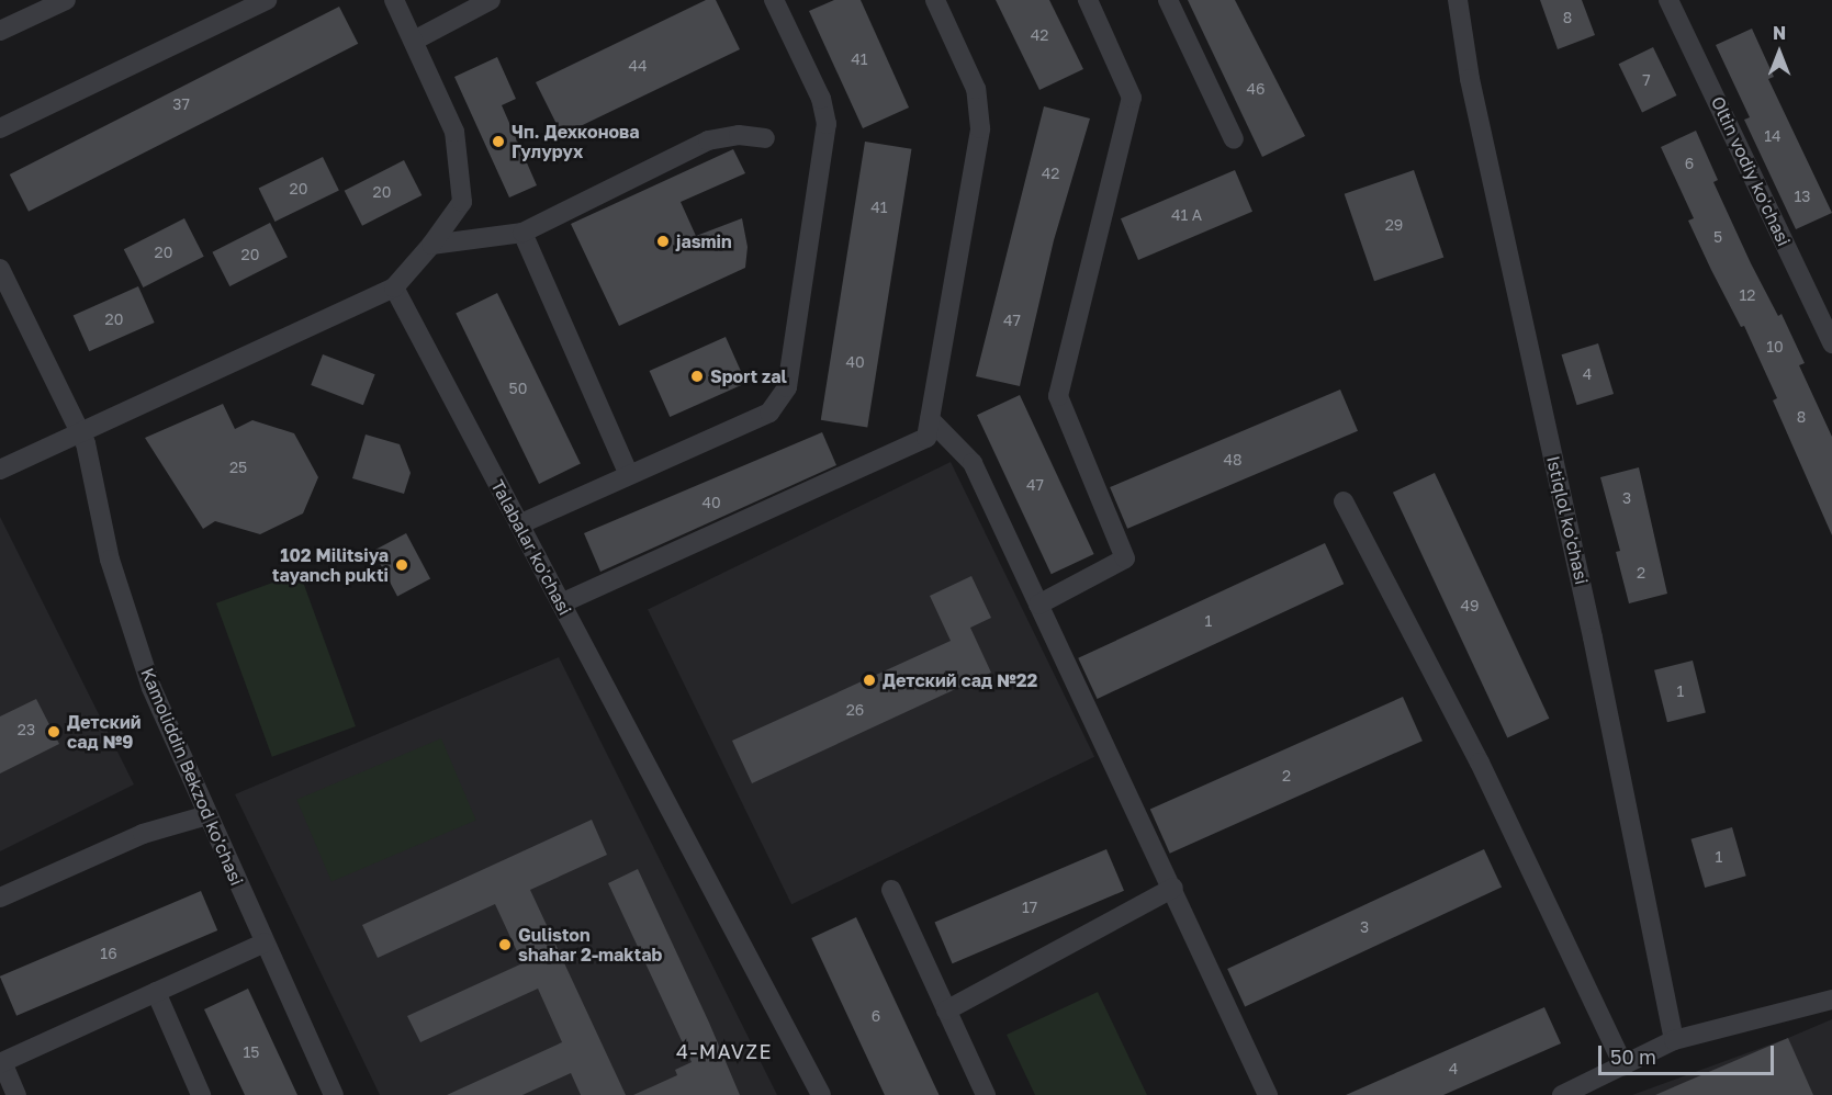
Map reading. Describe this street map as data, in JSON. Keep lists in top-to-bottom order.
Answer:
{
  "streets": {
    "street": [
      "Oltin vodiy ko'chasi",
      "Istiqlol ko'chasi",
      "Talabalar ko'chasi",
      "Kamoliddin Bekzod ko'chasi"
    ]
  },
  "districts": ["4-MAVZE"],
  "places": [
    "Чп. Дехконова Гулурух",
    "jasmin",
    "Sport zal",
    "102 Militsiya tayanch pukti",
    "Детский сад №22",
    "Детский сад №9",
    "Guliston shahar 2-maktab"
  ],
  "house_numbers": [
    "8",
    "42",
    "41",
    "44",
    "7",
    "46",
    "37",
    "14",
    "6",
    "42",
    "20",
    "20",
    "13",
    "41",
    "41 A",
    "29",
    "5",
    "20",
    "20",
    "12",
    "20",
    "47",
    "10",
    "40",
    "4",
    "50",
    "8",
    "48",
    "25",
    "47",
    "3",
    "40",
    "2",
    "49",
    "1",
    "1",
    "26",
    "23",
    "2",
    "1",
    "17",
    "3",
    "16",
    "6",
    "15",
    "4"
  ],
  "scale_bar": "50 m",
  "north": "top"
}
